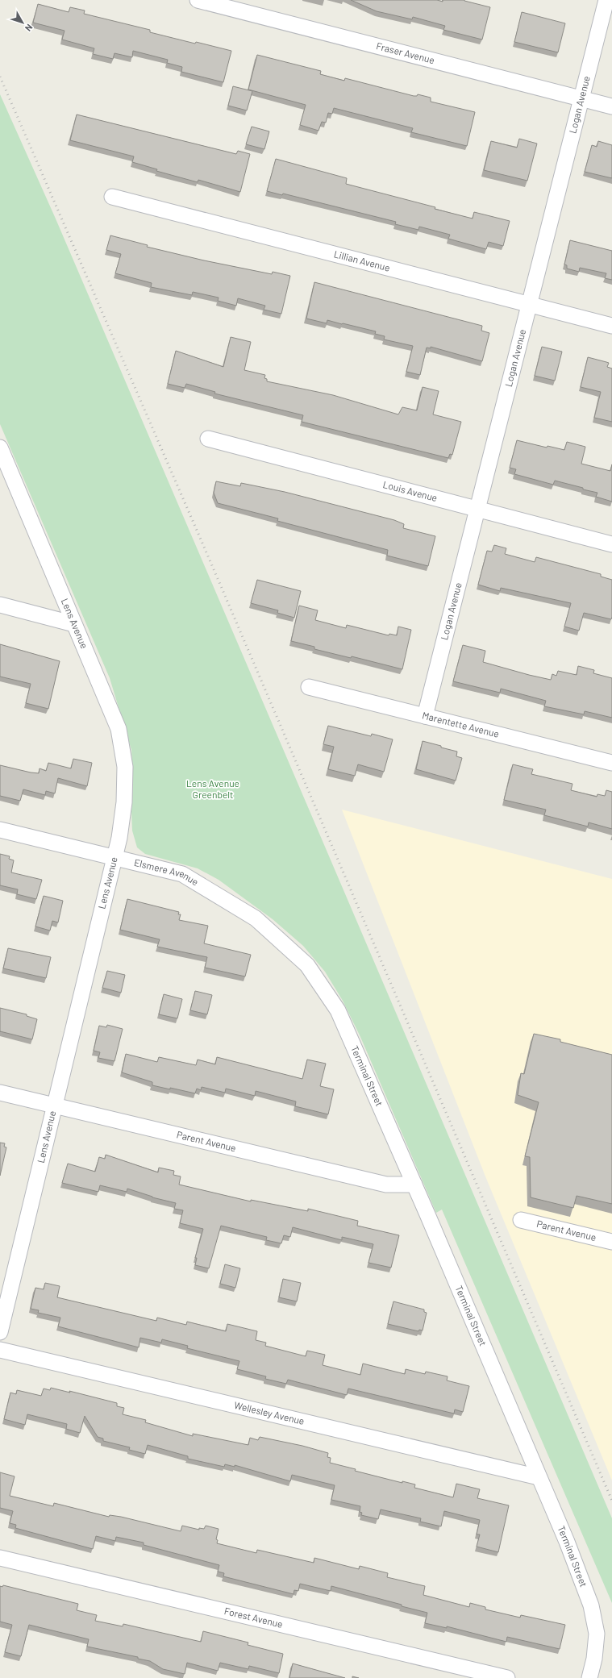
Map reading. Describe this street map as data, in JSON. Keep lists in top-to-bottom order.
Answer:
{
  "streets": {
    "street": [
      "Fraser Avenue",
      "Logan Avenue",
      "Lillian Avenue",
      "Louis Avenue",
      "Lens Avenue",
      "Marentette Avenue",
      "Elsmere Avenue",
      "Terminal Street",
      "Parent Avenue",
      "Wellesley Avenue",
      "Forest Avenue"
    ]
  },
  "crossings": [
    ["Fraser Avenue", "Logan Avenue"],
    ["Logan Avenue", "Lillian Avenue"],
    ["Logan Avenue", "Louis Avenue"],
    ["Logan Avenue", "Marentette Avenue"],
    ["Lens Avenue", "Elsmere Avenue"],
    ["Lens Avenue", "Parent Avenue"],
    ["Elsmere Avenue", "Terminal Street"],
    ["Terminal Street", "Parent Avenue"],
    ["Terminal Street", "Wellesley Avenue"]
  ],
  "parks": ["Lens Avenue Greenbelt"],
  "north": "bottom right"
}
